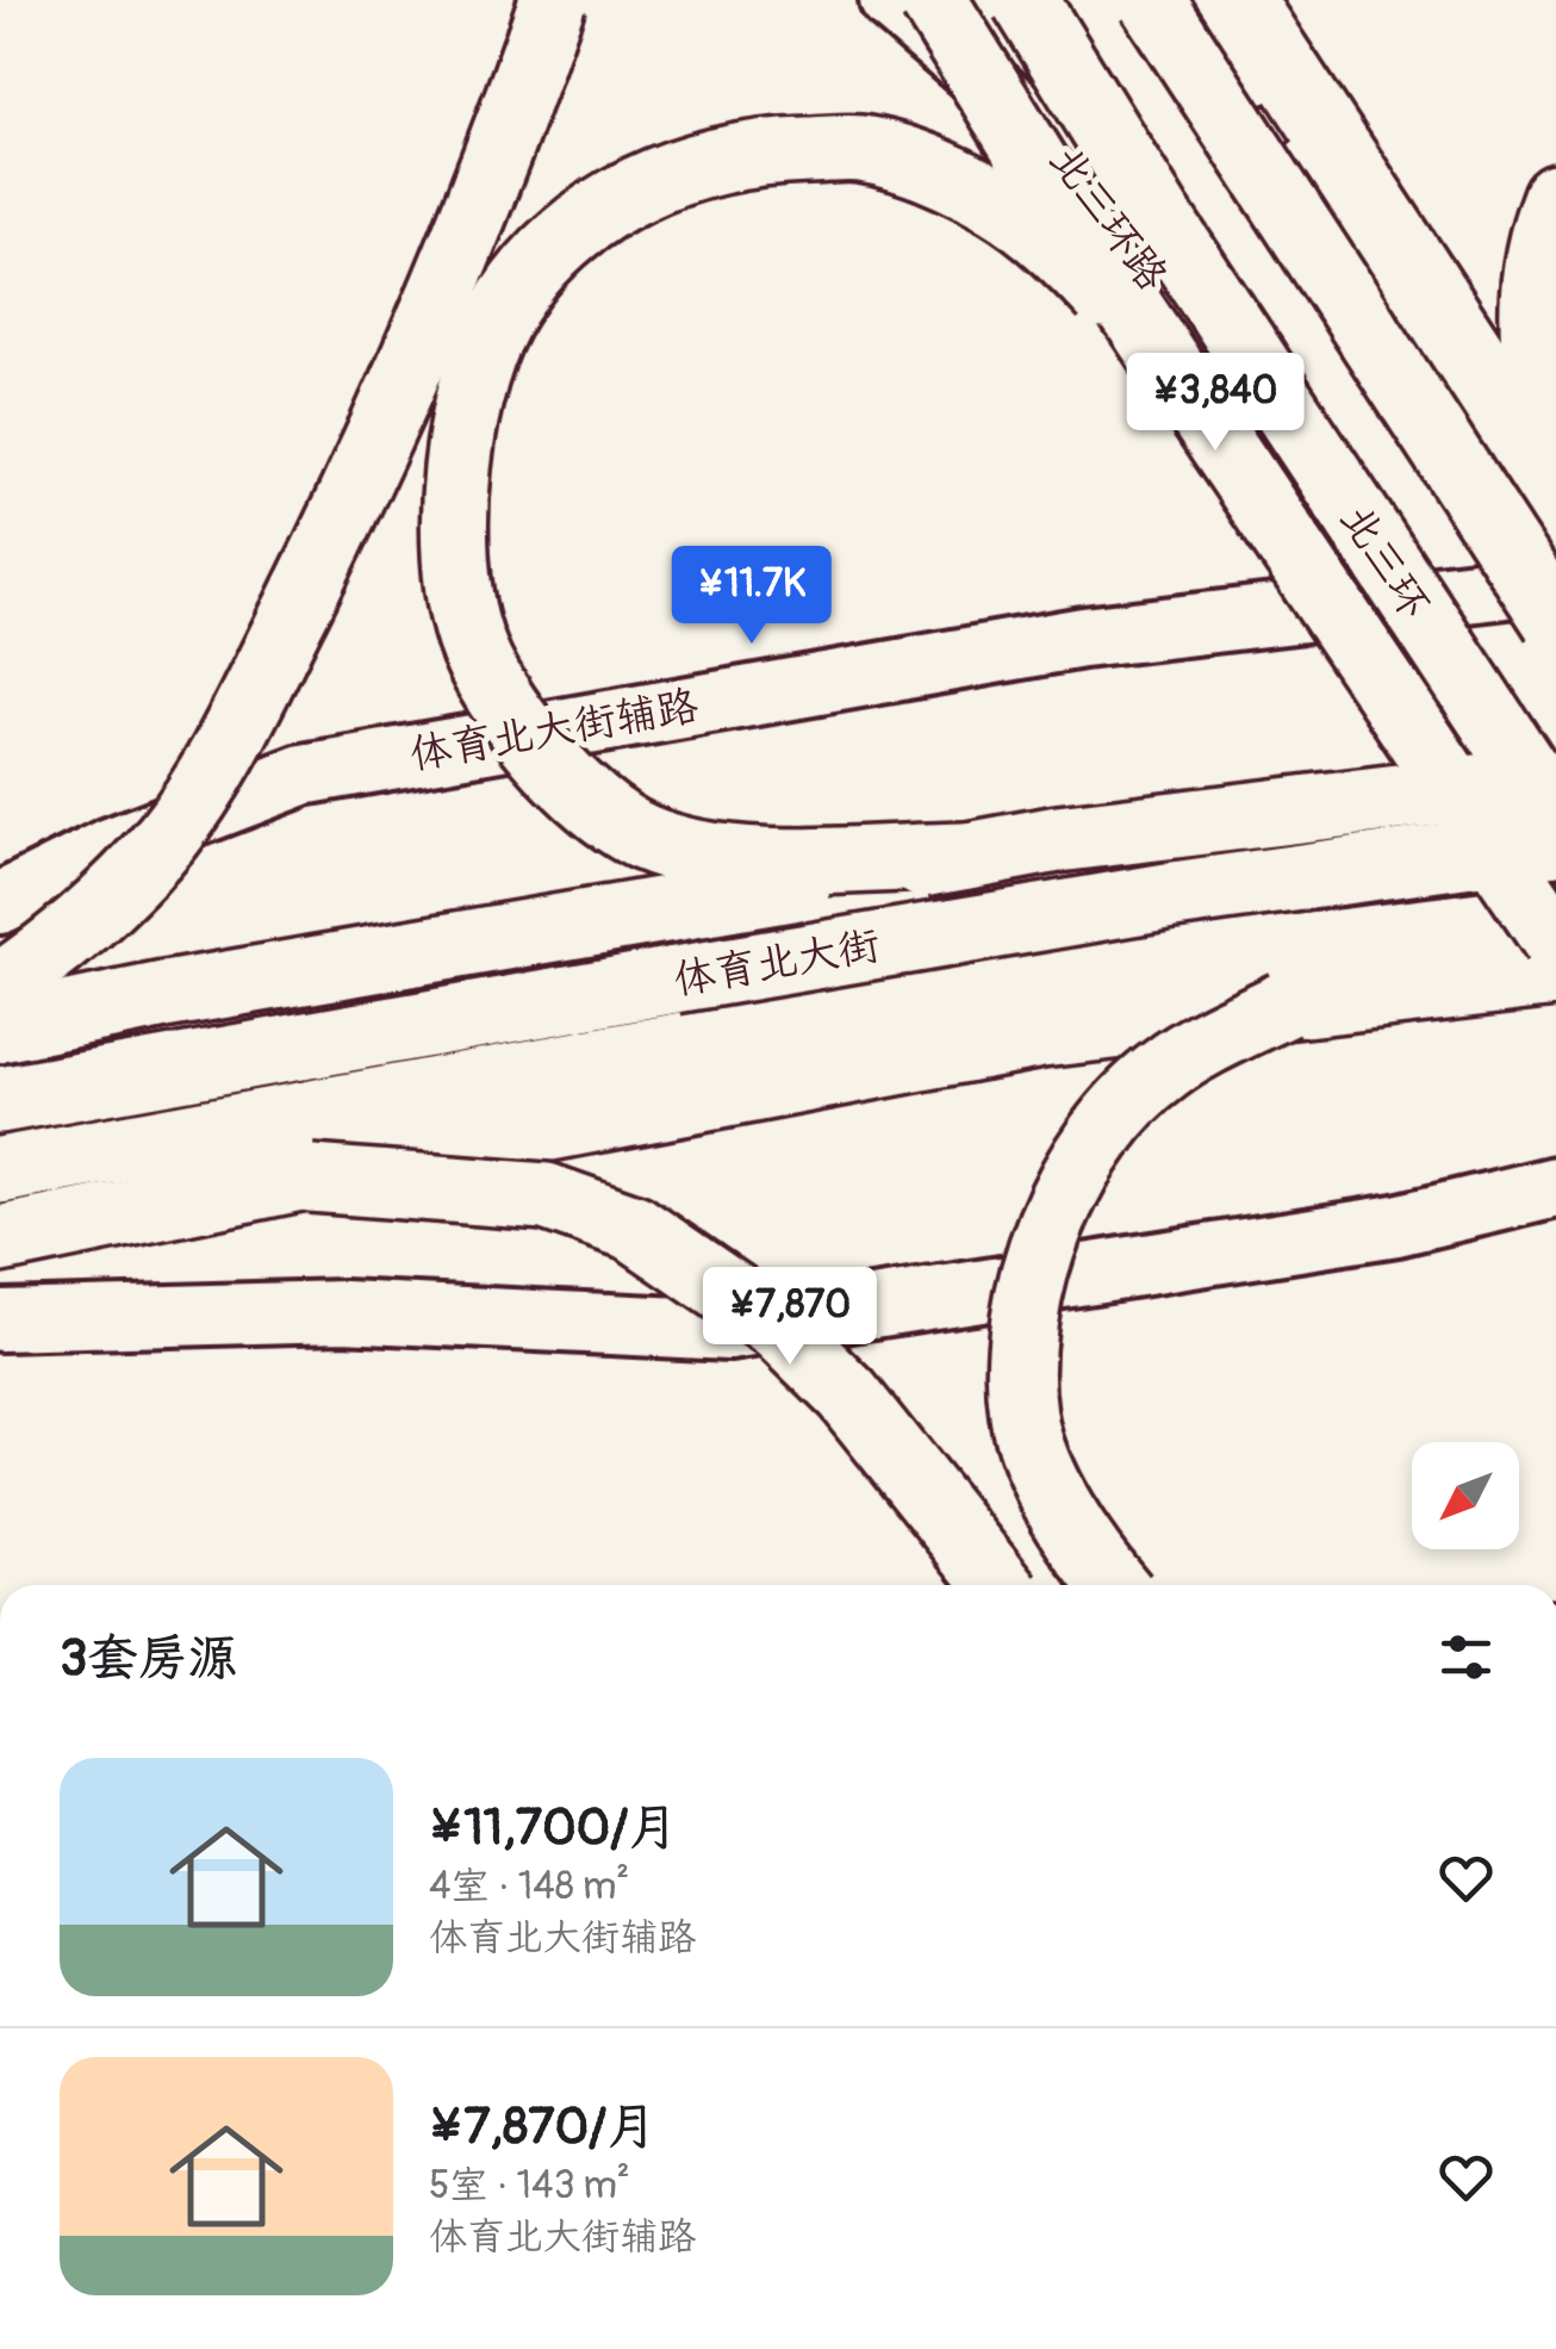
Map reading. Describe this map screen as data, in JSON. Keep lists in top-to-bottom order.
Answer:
{
  "streets": {
    "main road": [
      "北三环路",
      "北三环",
      "体育北大街辅路",
      "体育北大街"
    ]
  },
  "crossings": [
    ["北三环路", "体育北大街辅路"]
  ],
  "north": "bottom left",
  "page": {
    "price": ["¥3,840", "¥11.7K", "¥7,870"],
    "heading": "3套房源",
    "list": [
      {
        "name": "¥11,700/月",
        "note": "4室 · 148 m² · 体育北大街辅路"
      },
      {
        "name": "¥7,870/月",
        "note": "5室 · 143 m² · 体育北大街辅路"
      }
    ]
  }
}
